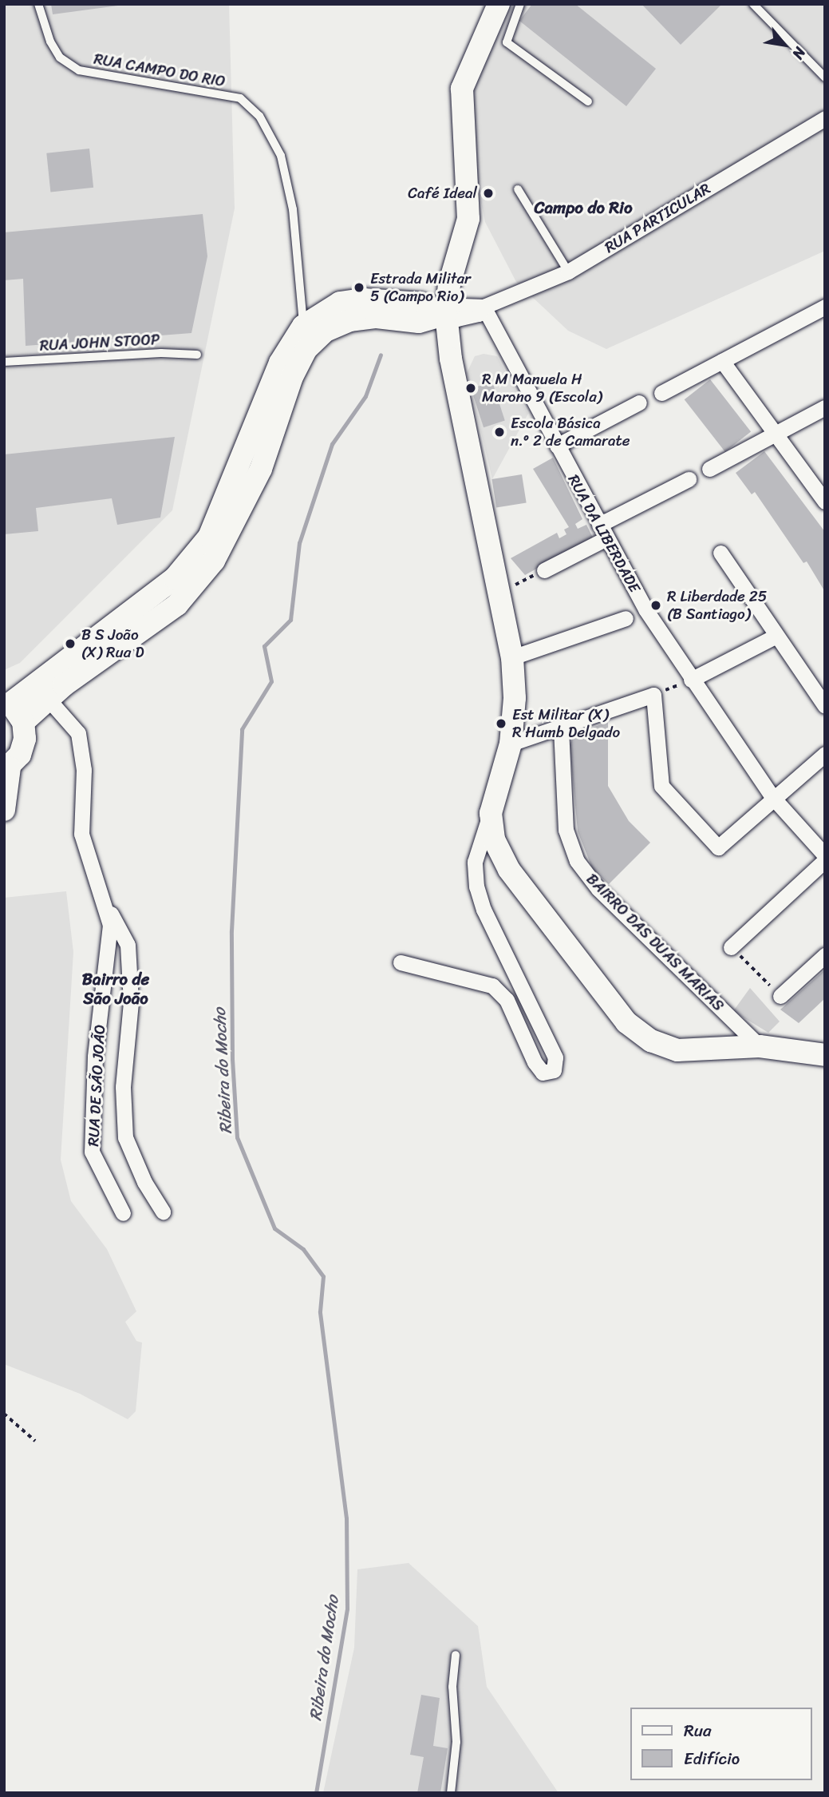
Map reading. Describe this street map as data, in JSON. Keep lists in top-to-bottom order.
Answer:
{
  "streets": {
    "street": [
      "RUA PARTICULAR",
      "RUA DA LIBERDADE",
      "BAIRRO DAS DUAS MARIAS",
      "RUA DE SÃO JOÃO"
    ],
    "lane": ["RUA CAMPO DO RIO", "RUA JOHN STOOP"]
  },
  "crossings": [
    ["RUA PARTICULAR", "RUA DA LIBERDADE"]
  ],
  "districts": ["Campo do Rio", "Bairro de São João"],
  "water": ["Ribeira do Mocho"],
  "places": [
    "Café Ideal",
    "Estrada Militar 5 (Campo Rio)",
    "R M Manuela H Marono 9 (Escola)",
    "Escola Básica n.º 2 de Camarate",
    "R Liberdade 25 (B Santiago)",
    "B S João (X) Rua D",
    "Est Militar (X) R Humb Delgado"
  ],
  "legend": ["Rua", "Edifício"],
  "north": "bottom right"
}
